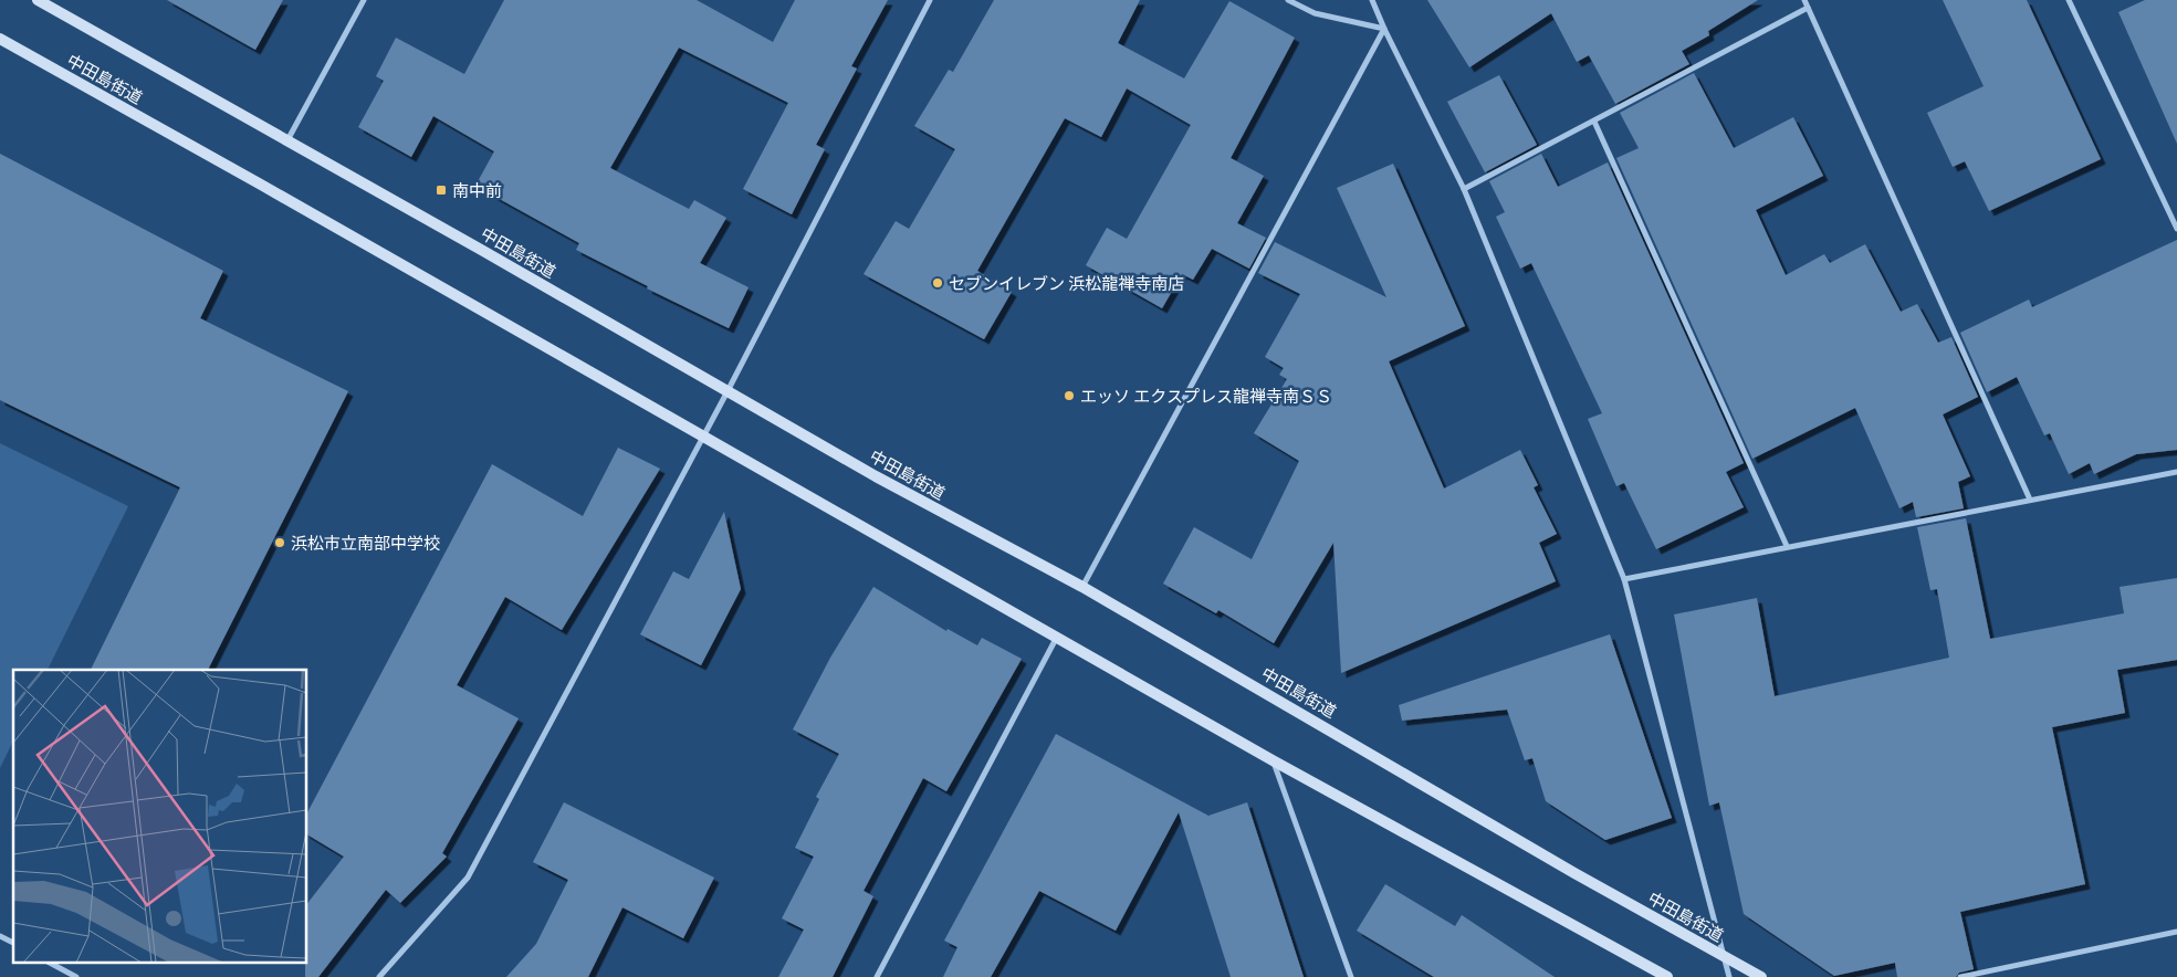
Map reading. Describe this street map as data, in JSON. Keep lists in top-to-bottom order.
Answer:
{
  "streets": {
    "street": ["中田島街道"]
  },
  "places": {
    "transit": ["南中前"],
    "other": ["セブンイレブン 浜松龍禅寺南店", "エッソ エクスプレス龍禅寺南ＳＳ", "浜松市立南部中学校"]
  }
}
